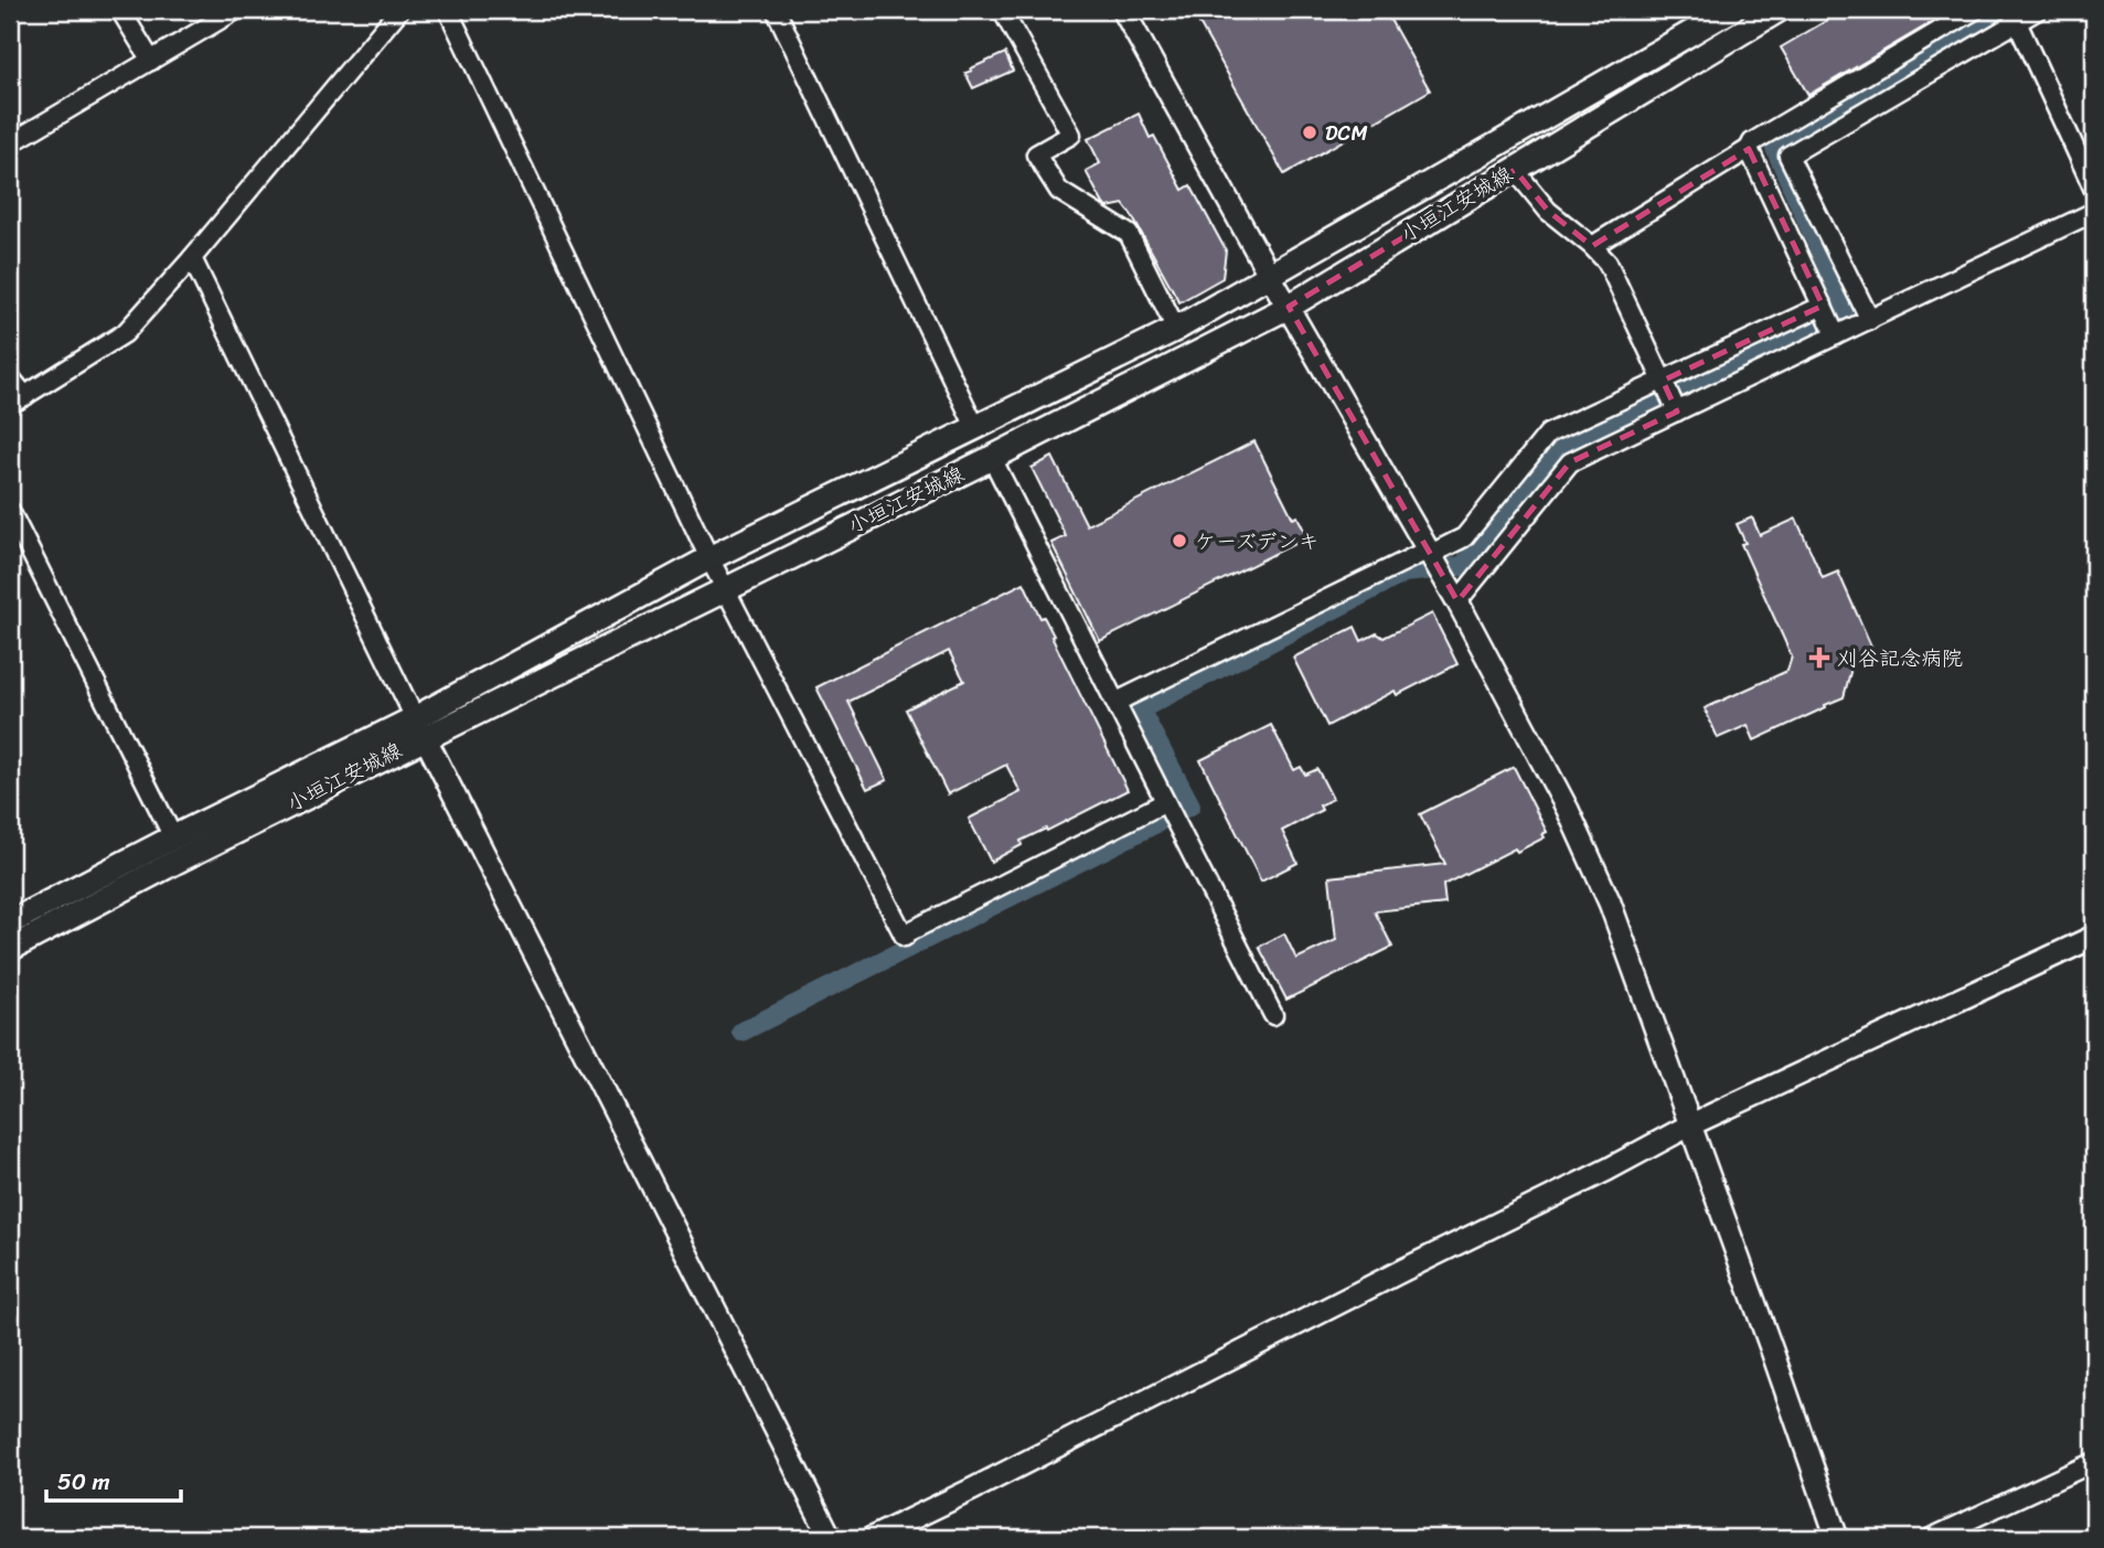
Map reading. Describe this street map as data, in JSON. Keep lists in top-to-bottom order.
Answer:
{
  "streets": {
    "main road": ["小垣江安城線"]
  },
  "places": {
    "other": ["DCM", "ケーズデンキ"],
    "health": ["刈谷記念病院"]
  },
  "scale_bar": "50 m"
}
